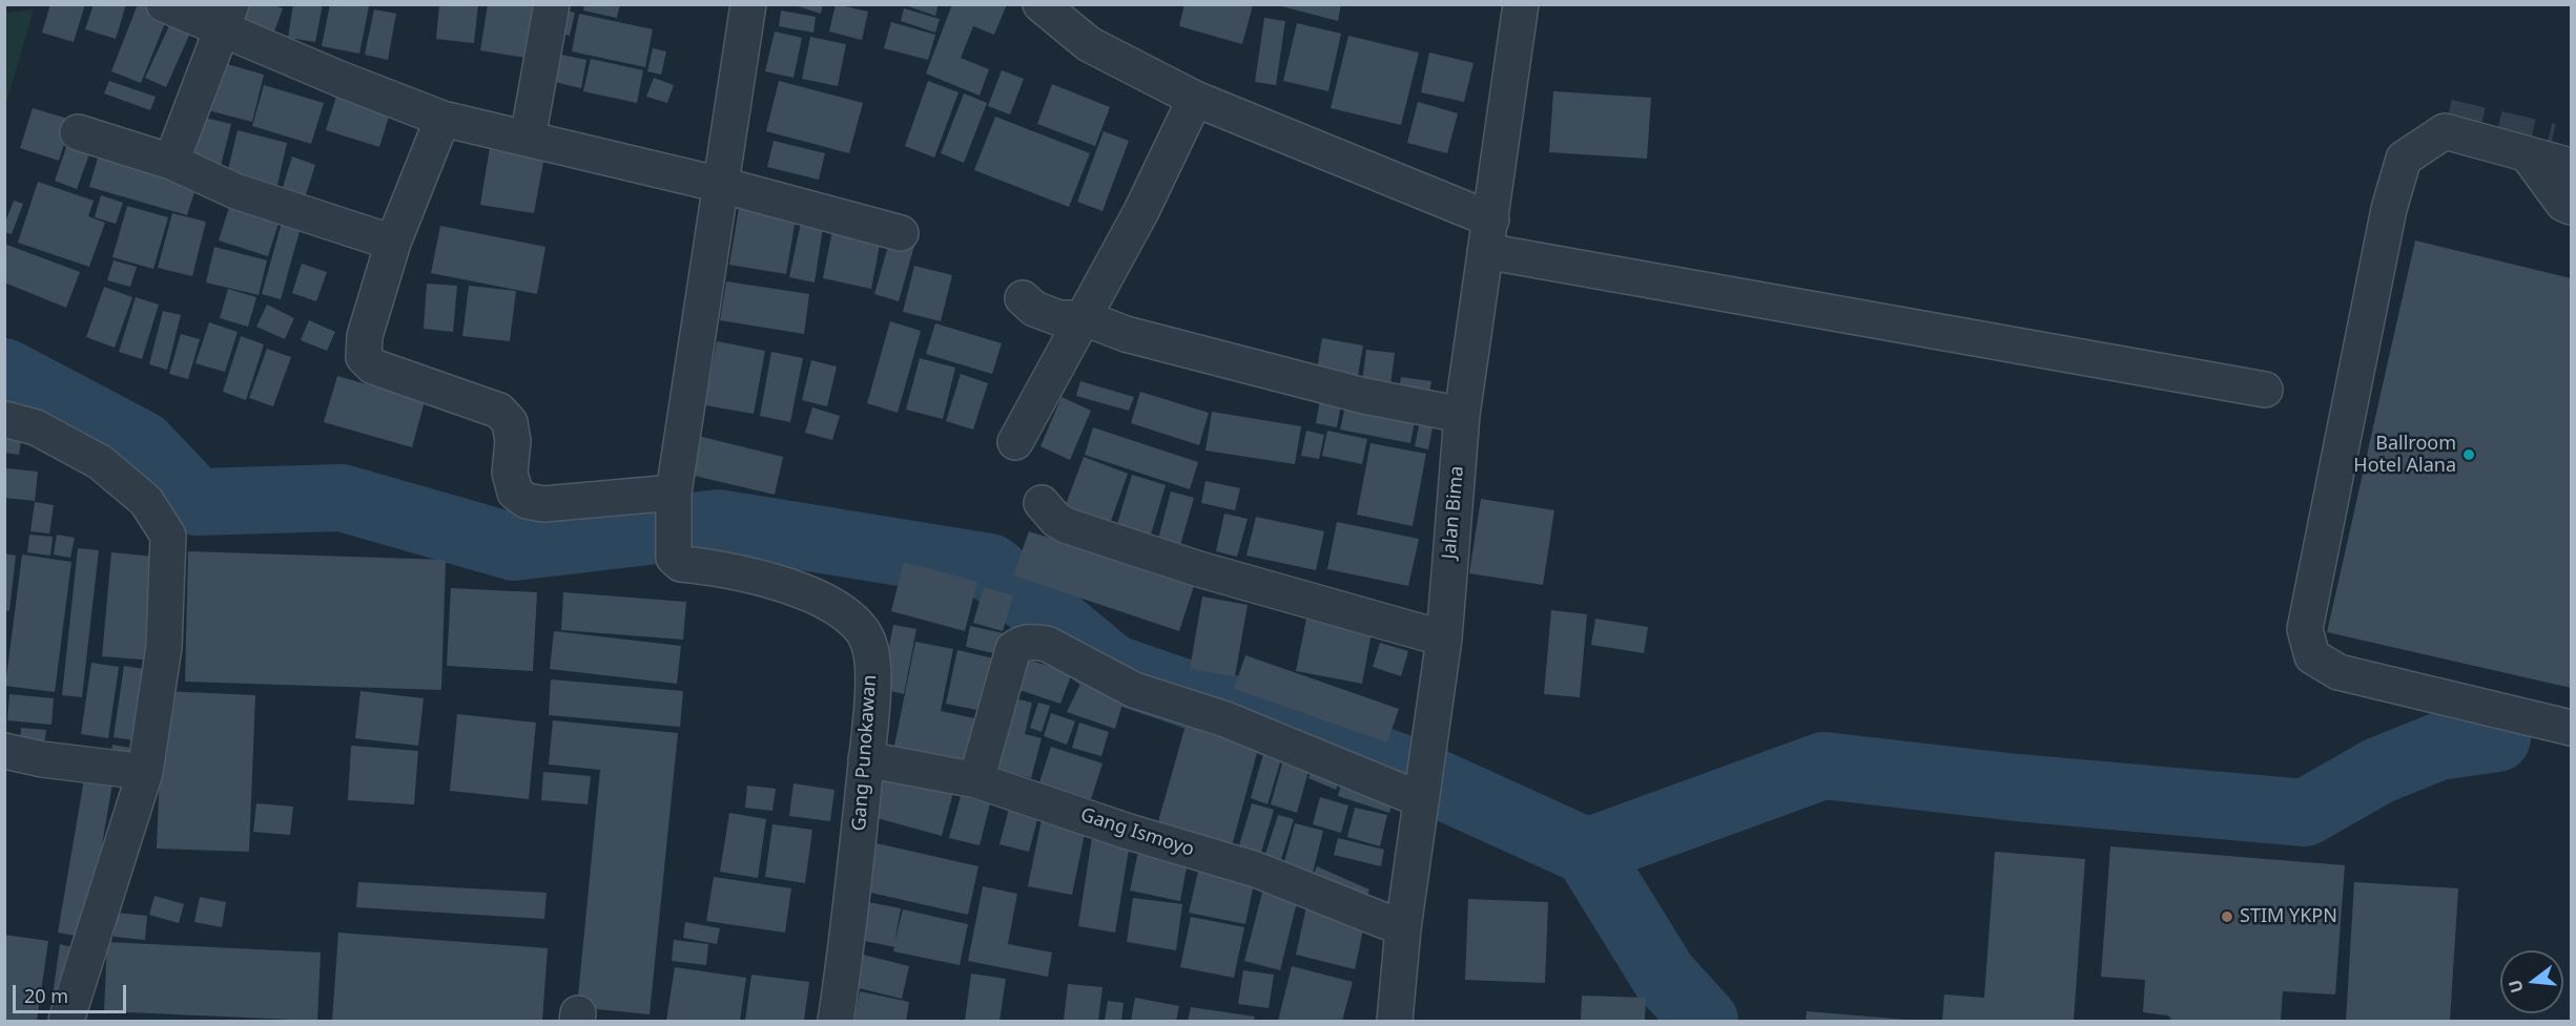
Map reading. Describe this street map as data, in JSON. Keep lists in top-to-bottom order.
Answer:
{
  "streets": {
    "street": ["Jalan Bima", "Gang Punokawan", "Gang Ismoyo"]
  },
  "crossings": [
    ["Jalan Bima", "Gang Ismoyo"],
    ["Gang Punokawan", "Gang Ismoyo"]
  ],
  "places": ["Ballroom Hotel Alana", "STIM YKPN"],
  "scale_bar": "20 m",
  "north": "left"
}
